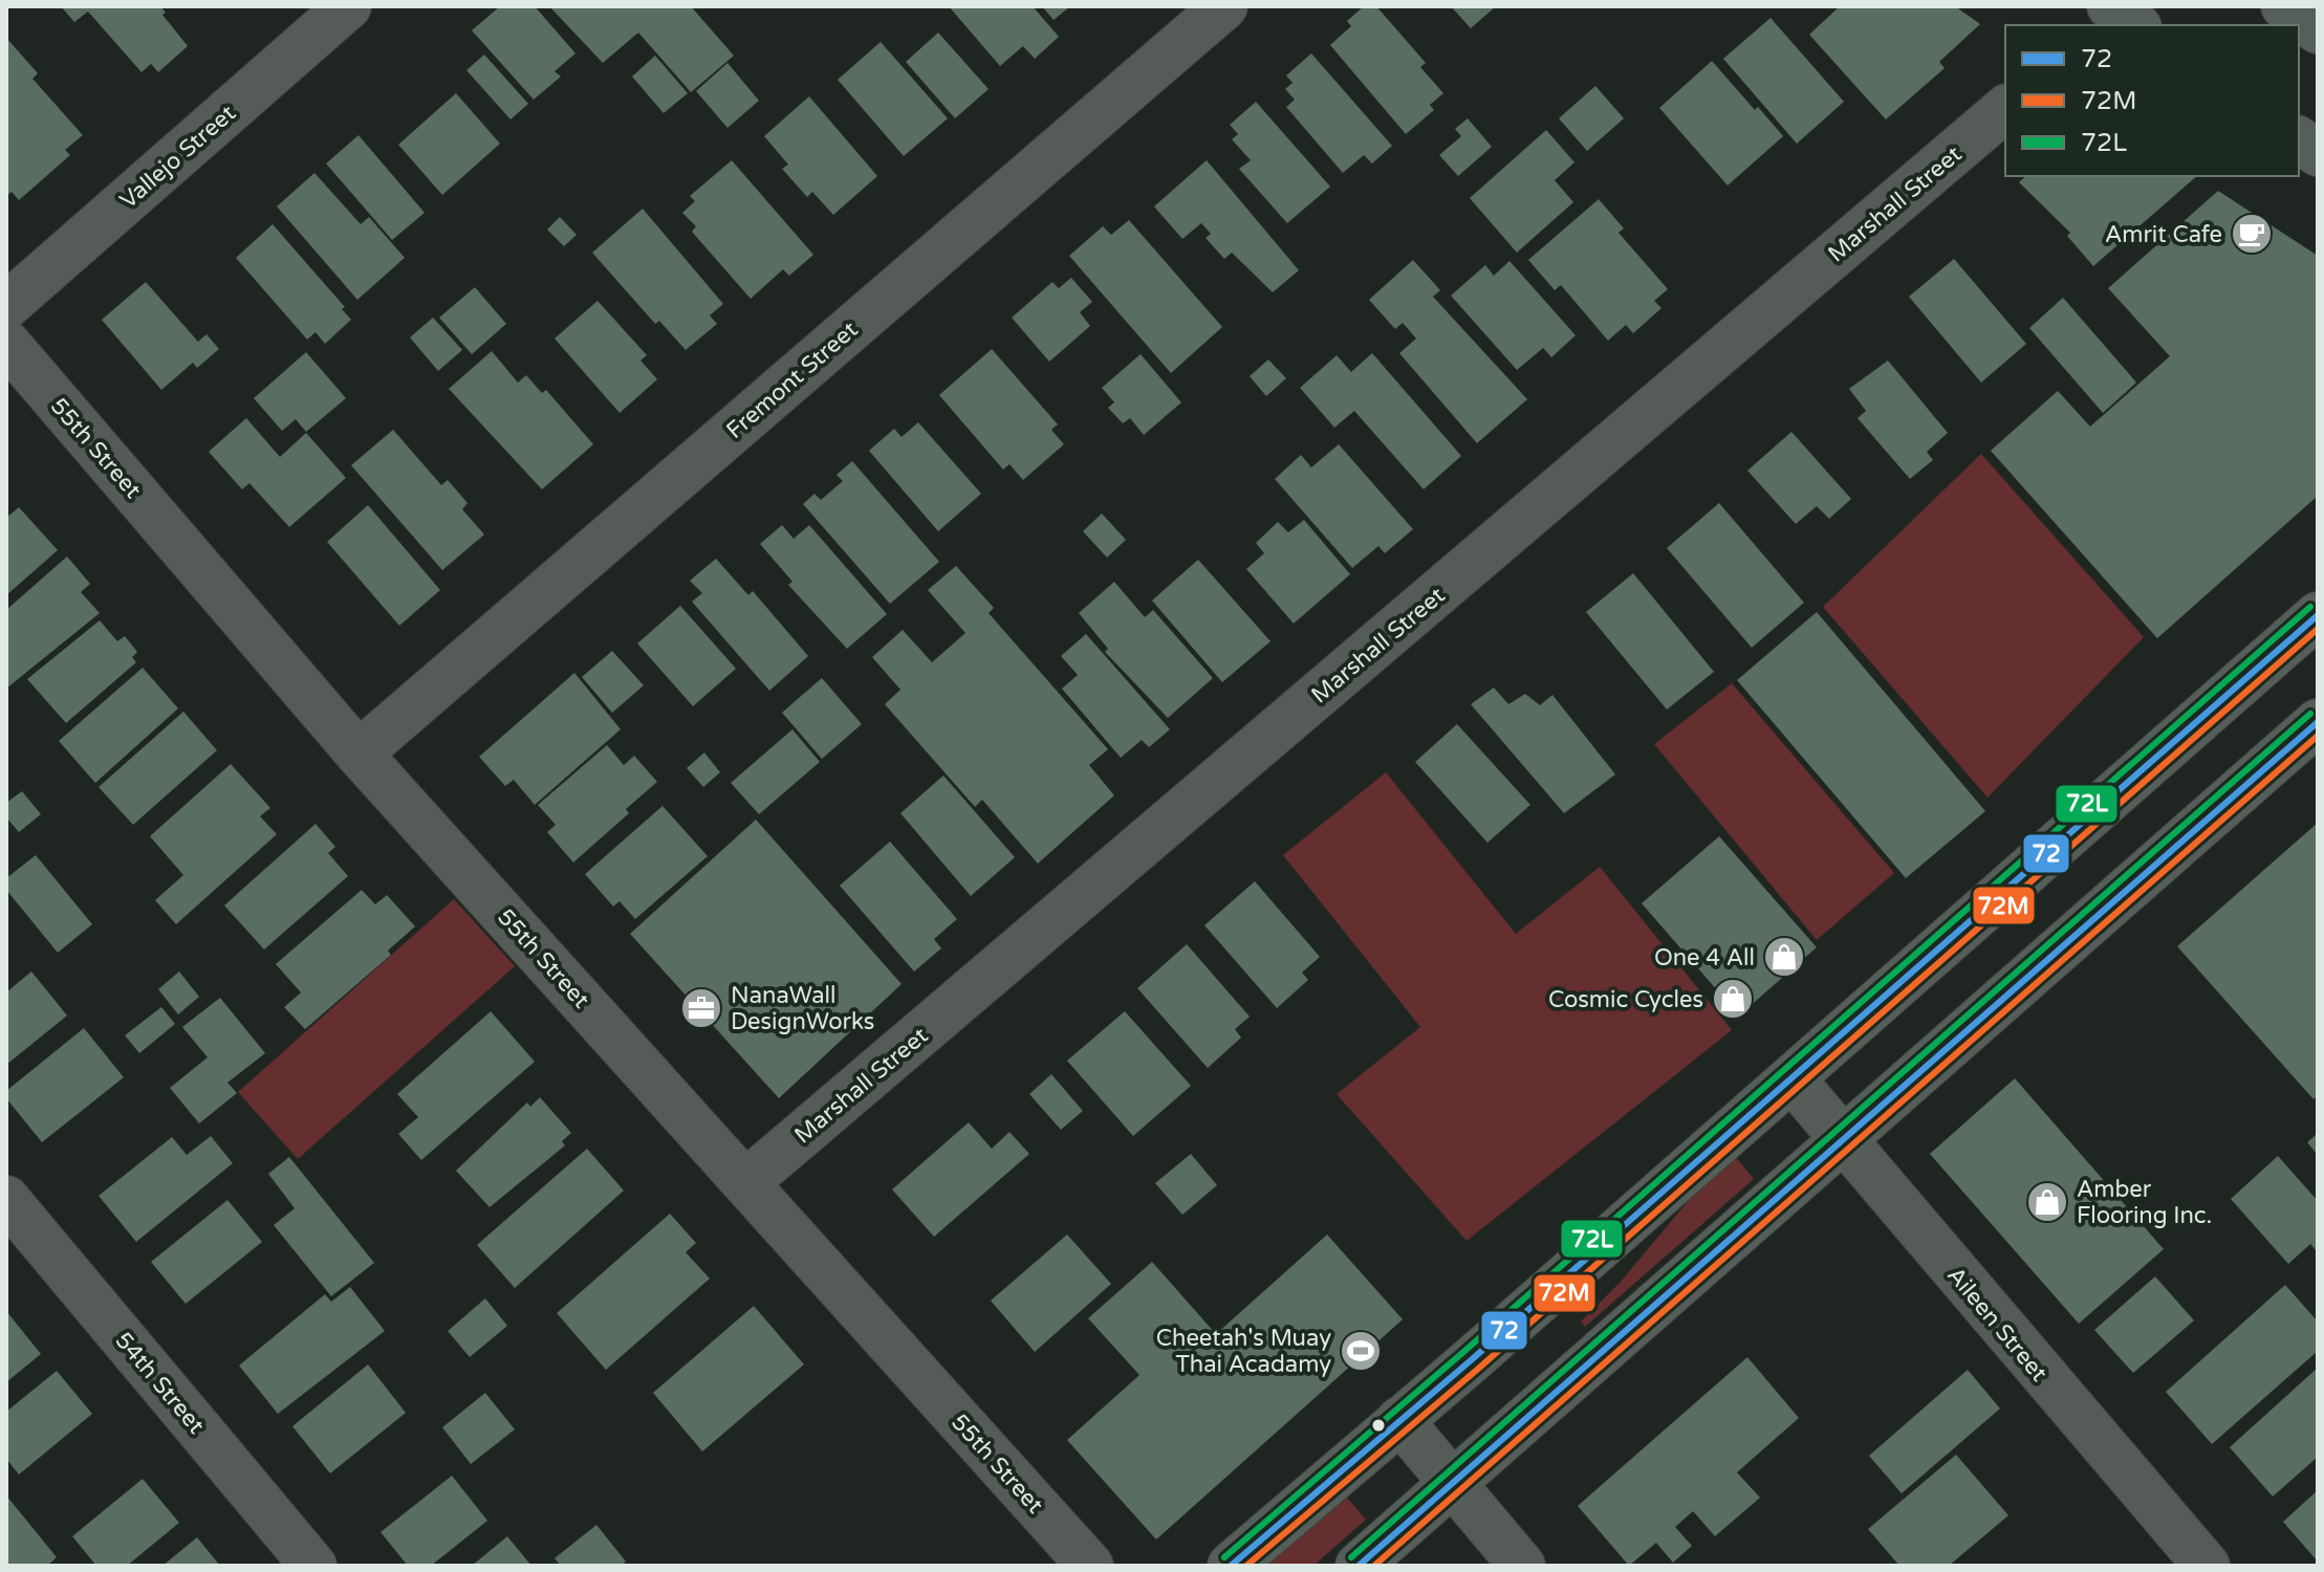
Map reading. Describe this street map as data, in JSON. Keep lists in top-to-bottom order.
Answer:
{
  "streets": {
    "street": [
      "Vallejo Street",
      "Marshall Street",
      "Fremont Street",
      "55th Street",
      "Aileen Street",
      "54th Street"
    ]
  },
  "crossings": [
    ["Marshall Street", "55th Street"],
    ["Fremont Street", "55th Street"]
  ],
  "places": {
    "cafe": ["Amrit Cafe"],
    "shop": ["One 4 All", "Cosmic Cycles", "Amber Flooring Inc."],
    "office": ["NanaWall DesignWorks"],
    "sports": ["Cheetah's Muay Thai Acadamy"]
  },
  "lines": ["transit line 72L", "transit line 72", "transit line 72M"],
  "legend": ["72", "72M", "72L"]
}
